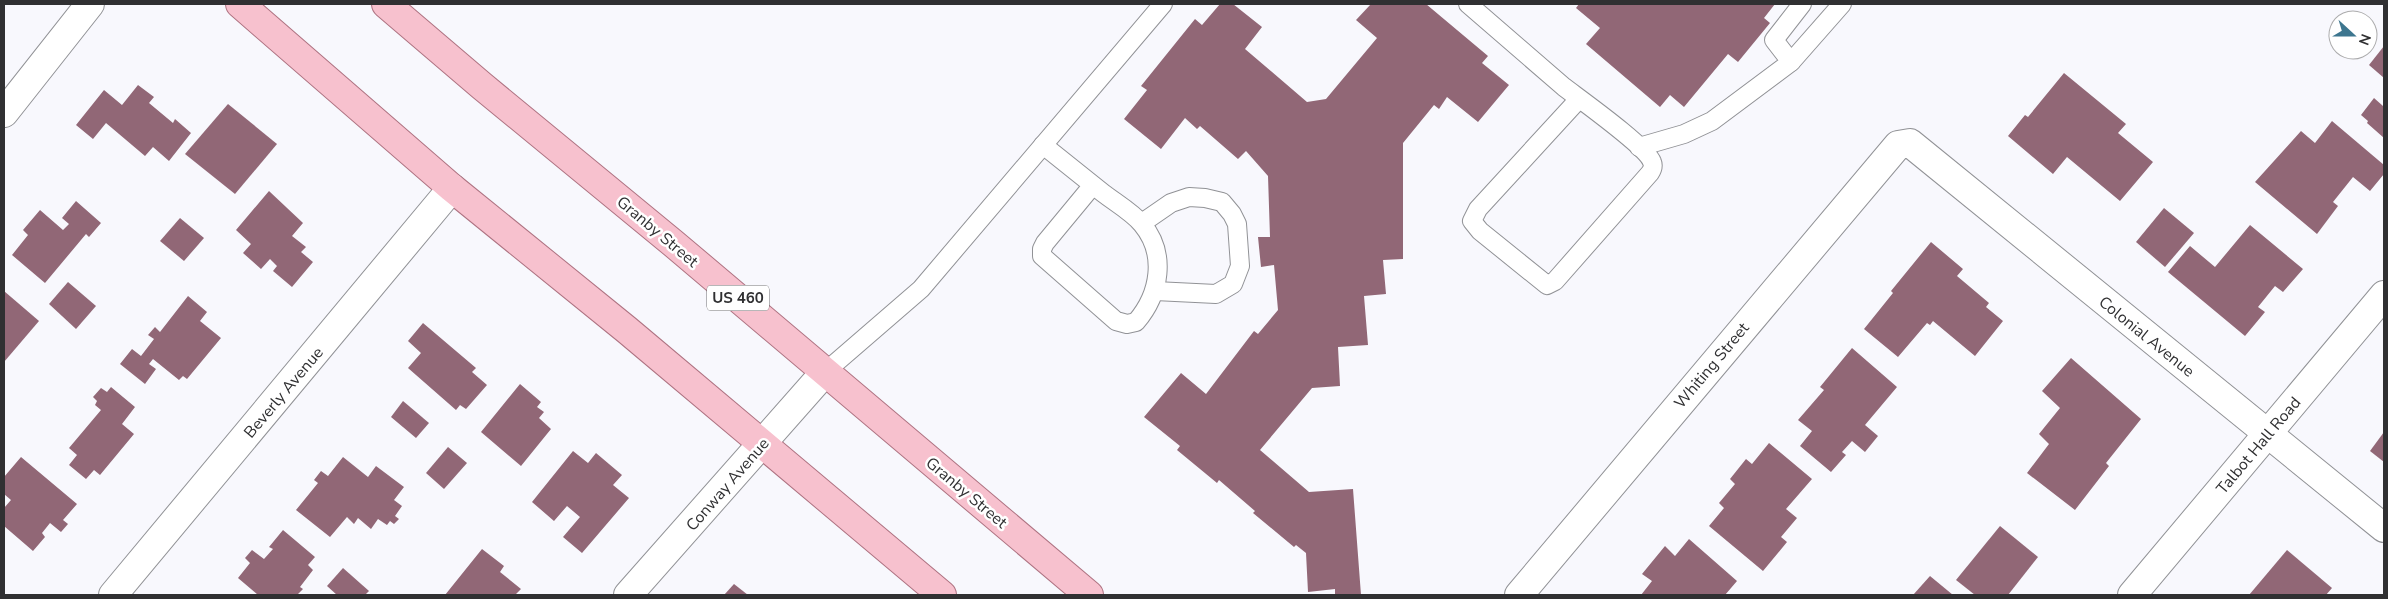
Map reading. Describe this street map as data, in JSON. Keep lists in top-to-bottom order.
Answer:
{
  "streets": {
    "main road": ["Granby Street", "US 460"],
    "street": [
      "Colonial Avenue",
      "Whiting Street",
      "Beverly Avenue",
      "Talbot Hall Road",
      "Conway Avenue"
    ]
  },
  "crossings": [
    ["Granby Street", "Conway Avenue"],
    ["Colonial Avenue", "Whiting Street"],
    ["Colonial Avenue", "Talbot Hall Road"]
  ],
  "north": "right"
}
